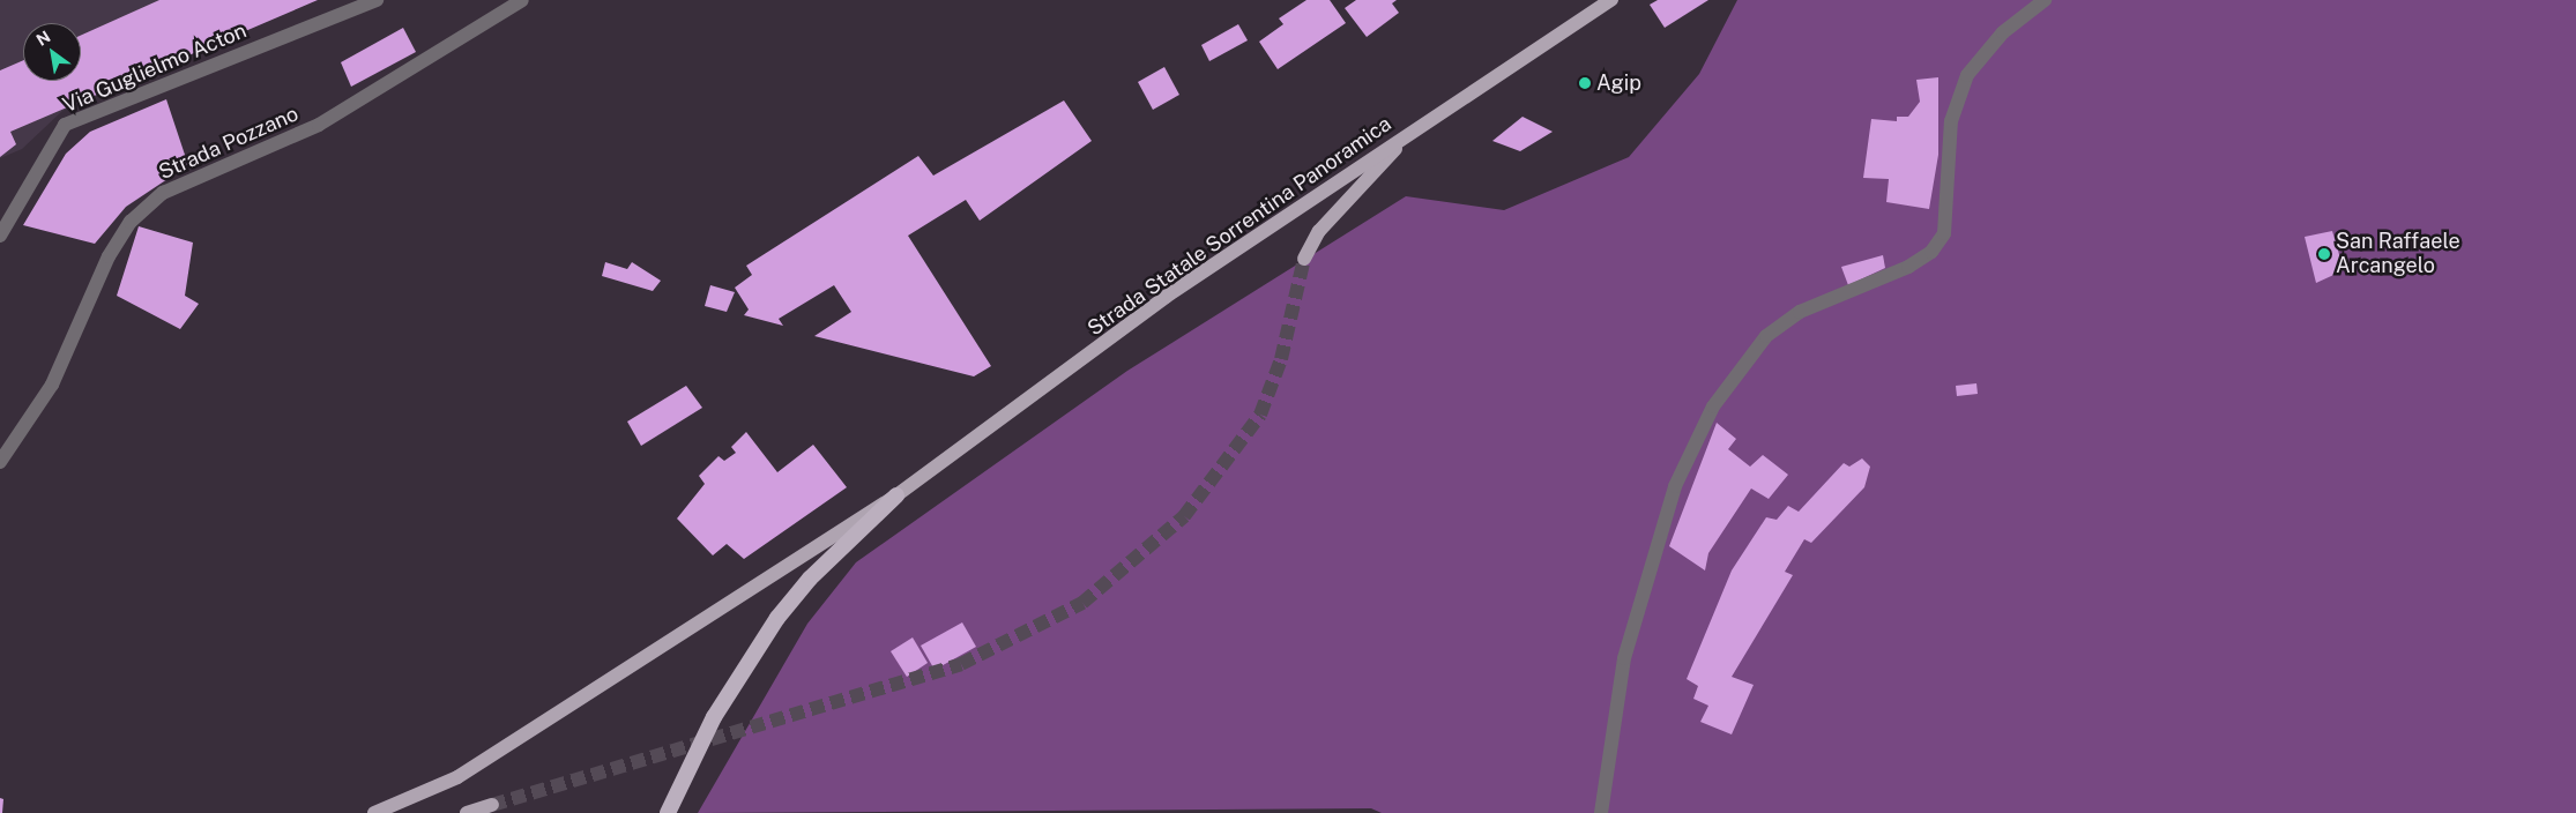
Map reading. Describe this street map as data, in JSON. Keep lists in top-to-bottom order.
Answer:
{
  "streets": {
    "main road": ["Strada Statale Sorrentina Panoramica"],
    "street": ["Via Guglielmo Acton", "Strada Pozzano"]
  },
  "places": ["Agip", "San Raffaele Arcangelo"],
  "north": "top left"
}
